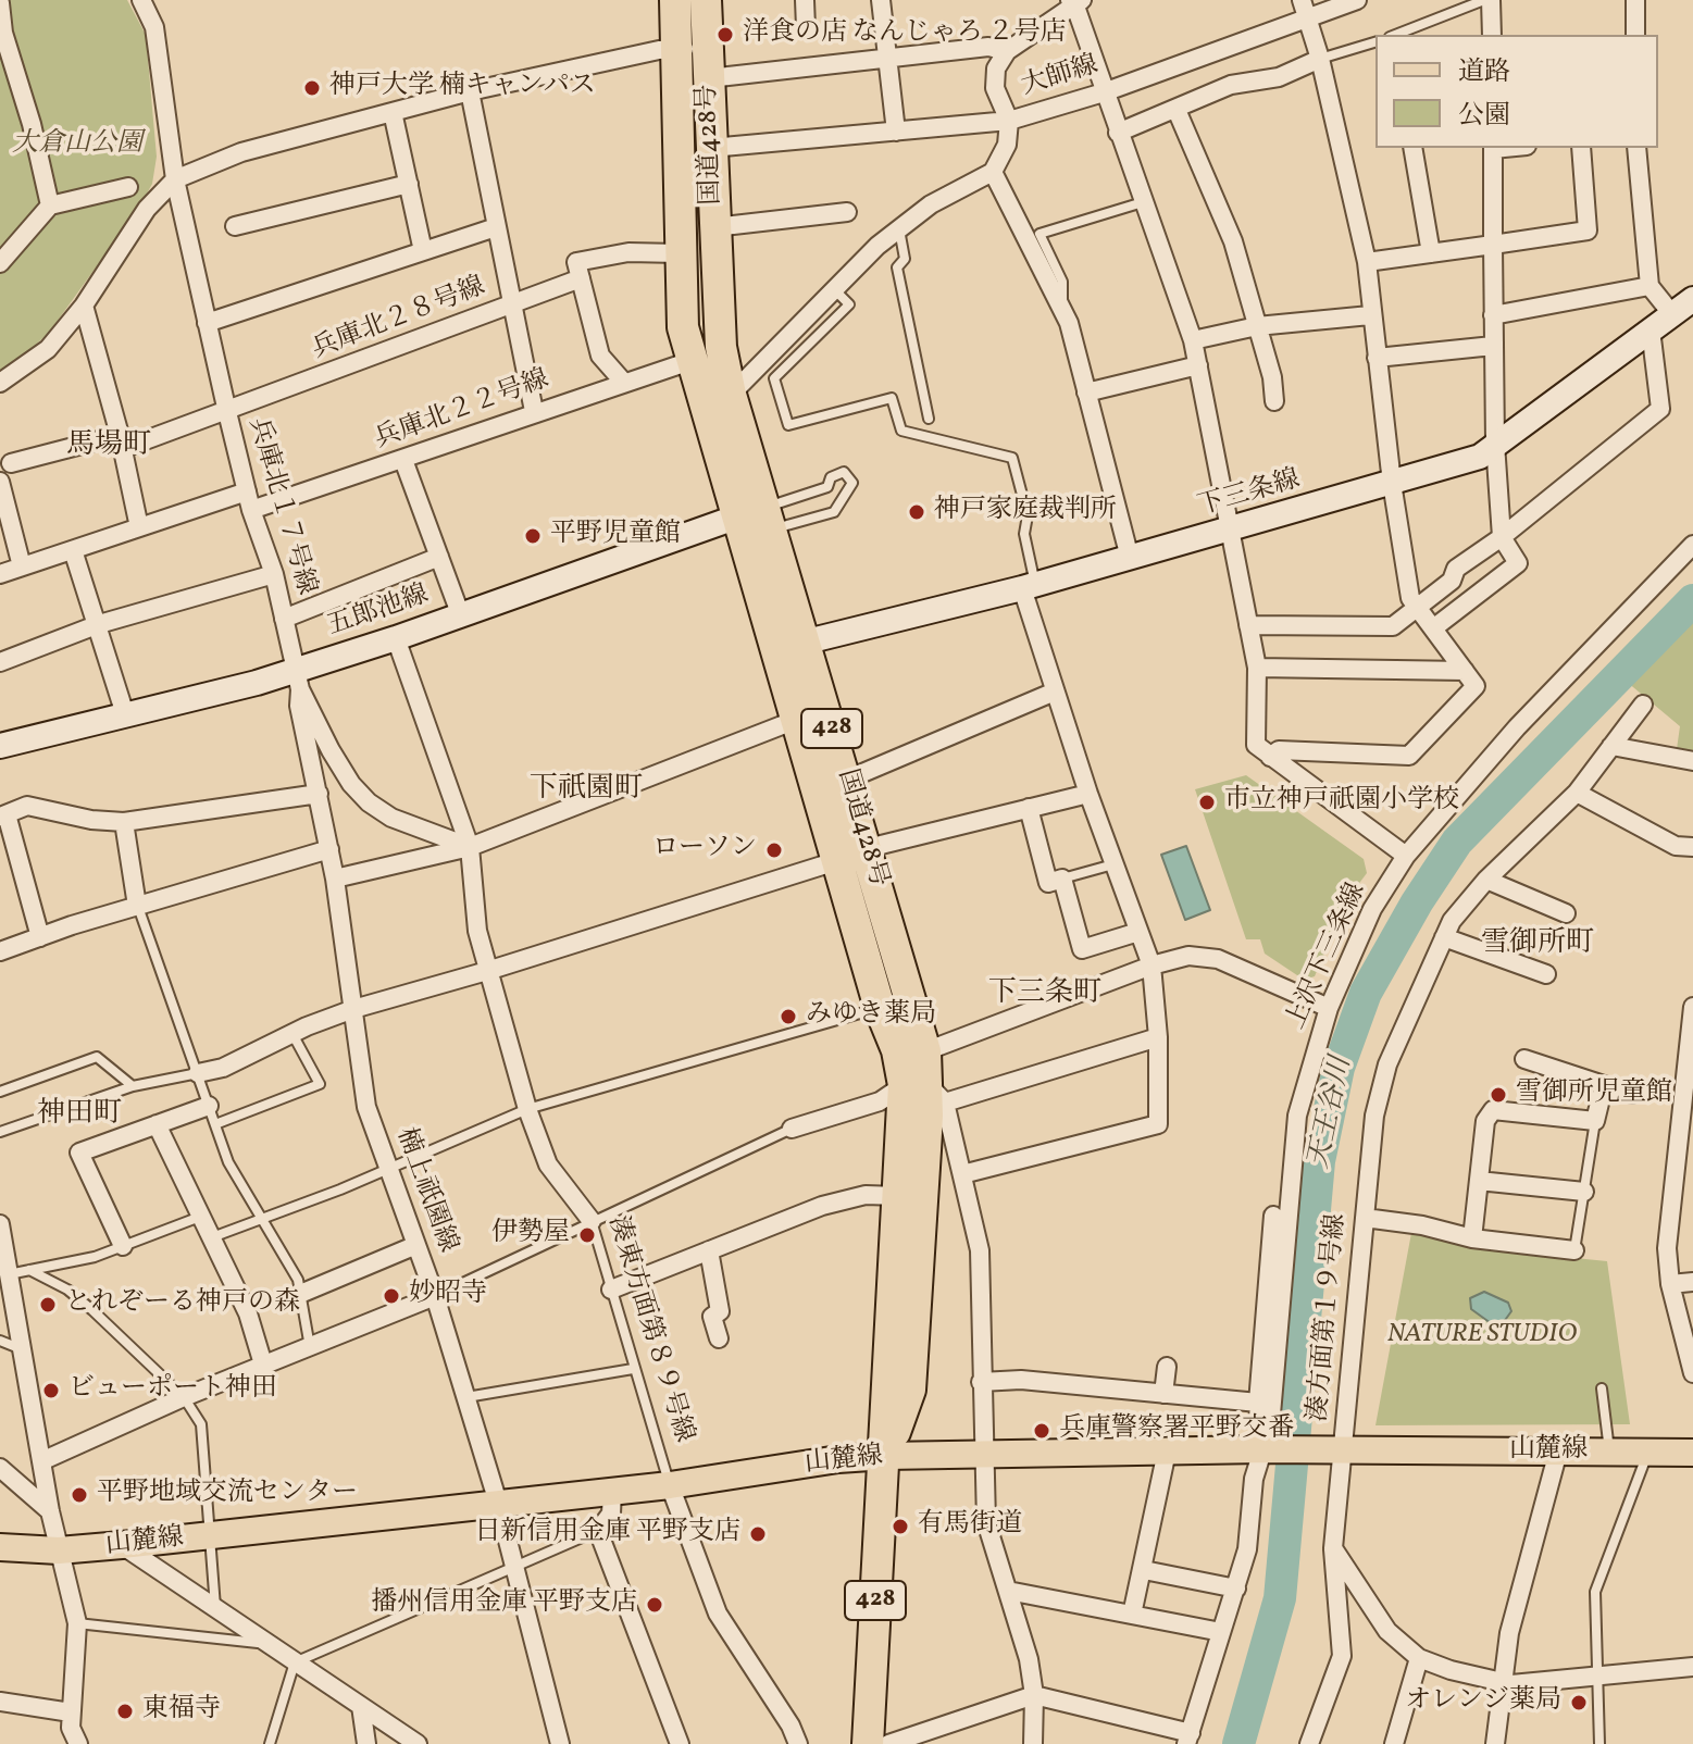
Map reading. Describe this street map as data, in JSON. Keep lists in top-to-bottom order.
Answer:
{
  "streets": {
    "highway": ["国道428号", "428"],
    "main road": ["山麓線"],
    "street": [
      "大師線",
      "兵庫北２８号線",
      "兵庫北２２号線",
      "下三条線",
      "兵庫北１７号線",
      "五郎池線",
      "上沢下三条線",
      "楠上祇園線",
      "湊方面第１９号線",
      "湊東方面第８９号線"
    ]
  },
  "crossings": [
    ["国道428号", "兵庫北２８号線"],
    ["国道428号", "兵庫北２２号線"],
    ["国道428号", "下三条線"],
    ["国道428号", "五郎池線"],
    ["国道428号", "山麓線"],
    ["兵庫北２８号線", "兵庫北１７号線"],
    ["兵庫北２２号線", "兵庫北１７号線"],
    ["兵庫北１７号線", "五郎池線"],
    ["兵庫北１７号線", "楠上祇園線"],
    ["五郎池線", "湊東方面第８９号線"],
    ["上沢下三条線", "山麓線"],
    ["楠上祇園線", "山麓線"],
    ["湊方面第１９号線", "山麓線"],
    ["湊東方面第８９号線", "山麓線"]
  ],
  "districts": [
    "馬場町",
    "下祇園町",
    "雪御所町",
    "下三条町",
    "神田町"
  ],
  "water": ["天王谷川"],
  "parks": ["大倉山公園", "NATURE STUDIO"],
  "places": [
    "洋食の店 なんじゃろ ２号店",
    "神戸大学 楠キャンパス",
    "神戸家庭裁判所",
    "平野児童館",
    "市立神戸祇園小学校",
    "ローソン",
    "みゆき薬局",
    "雪御所児童館",
    "伊勢屋",
    "妙昭寺",
    "とれぞーる神戸の森",
    "ビューポート神田",
    "兵庫警察署平野交番",
    "平野地域交流センター",
    "有馬街道",
    "日新信用金庫 平野支店",
    "播州信用金庫 平野支店",
    "オレンジ薬局",
    "東福寺"
  ],
  "legend": ["道路", "公園"]
}
